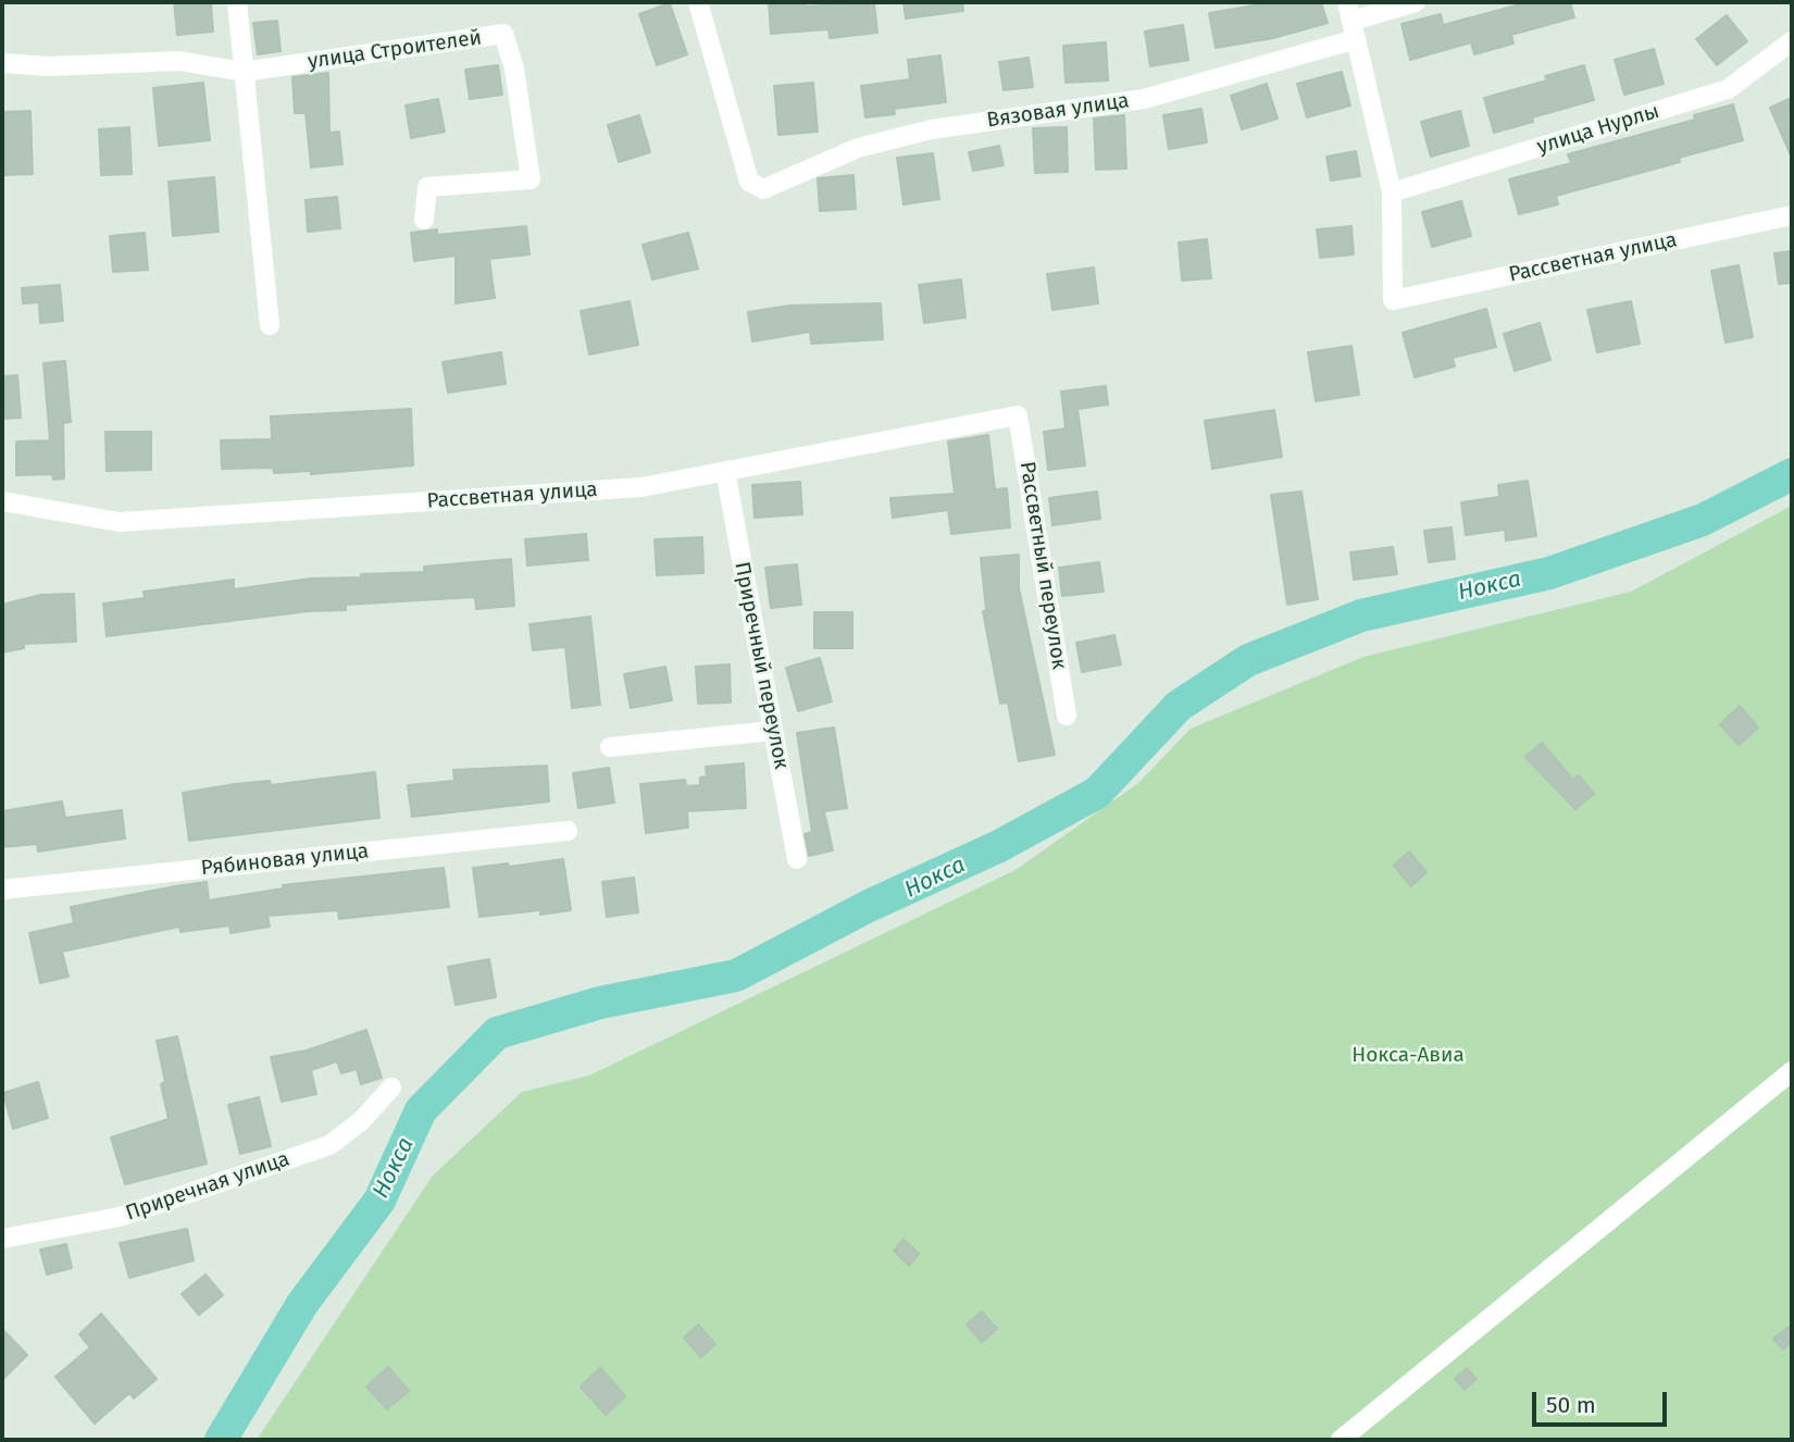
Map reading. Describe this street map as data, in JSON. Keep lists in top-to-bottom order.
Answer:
{
  "streets": {
    "street": [
      "улица Строителей",
      "Вязовая улица",
      "улица Нурлы",
      "Рассветная улица",
      "Рассветный переулок",
      "Приречный переулок",
      "Рябиновая улица",
      "Приречная улица"
    ]
  },
  "crossings": [
    ["улица Нурлы", "Рассветная улица"],
    ["Рассветная улица", "Рассветный переулок"],
    ["Рассветная улица", "Приречный переулок"]
  ],
  "water": ["Нокса"],
  "parks": ["Нокса-Авиа"],
  "scale_bar": "50 m"
}
